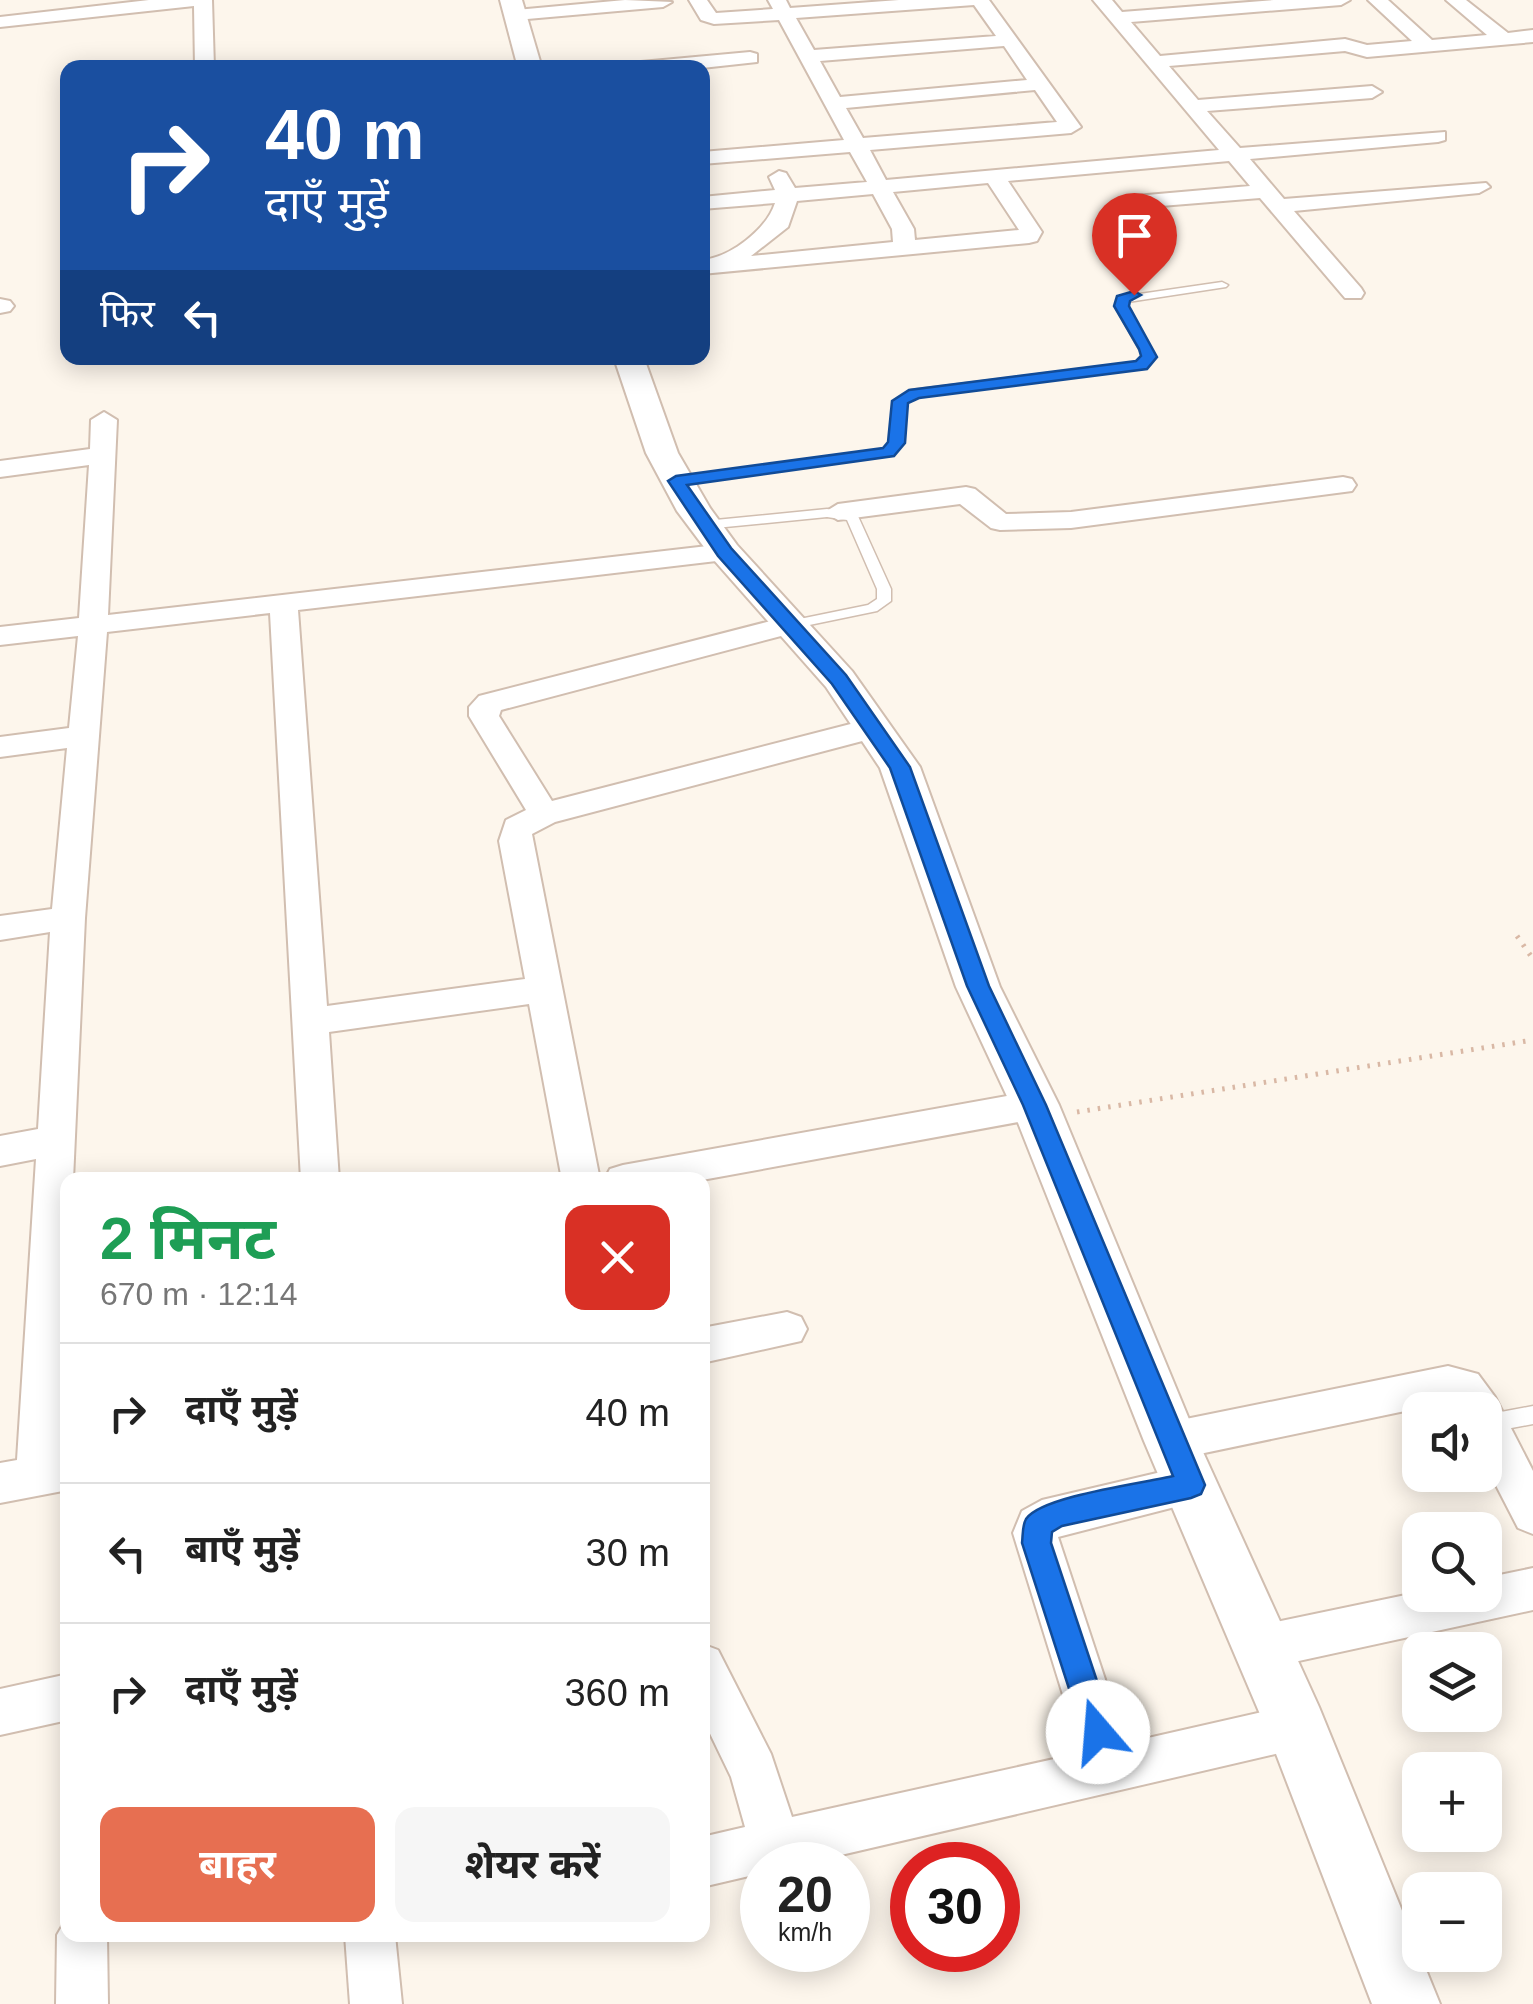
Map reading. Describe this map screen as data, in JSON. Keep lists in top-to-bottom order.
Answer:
{
  "page": {
    "turn": ["40 m", "दाएँ मुड़ें"],
    "then": "फिर",
    "heading": ["2 मिनट", "670 m · 12:14"],
    "list": [
      {
        "name": "दाएँ मुड़ें",
        "value": "40 m"
      },
      {
        "name": "बाएँ मुड़ें",
        "value": "30 m"
      },
      {
        "name": "दाएँ मुड़ें",
        "value": "360 m"
      }
    ],
    "map_buttons": ["+", "−"],
    "buttons": ["बाहर", "शेयर करें"],
    "speed": "20 km/h",
    "limit": "30"
  }
}
